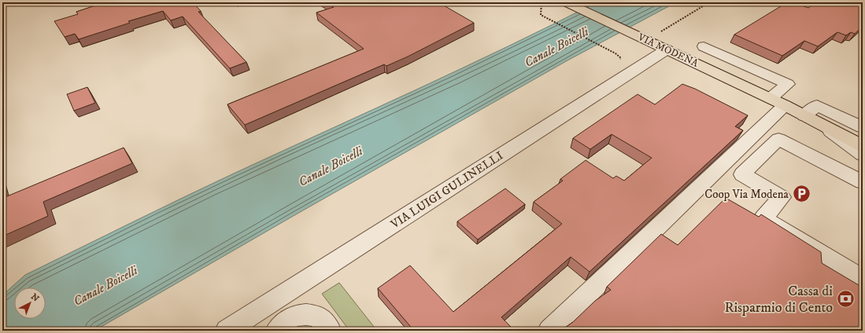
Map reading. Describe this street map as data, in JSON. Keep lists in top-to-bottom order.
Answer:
{
  "streets": {
    "main road": ["VIA MODENA"],
    "street": ["VIA LUIGI GULINELLI"]
  },
  "crossings": [
    ["VIA MODENA", "VIA LUIGI GULINELLI"]
  ],
  "water": ["Canale Boicelli"],
  "places": {
    "parking": ["Coop Via Modena"],
    "bank": ["Cassa di Risparmio di Cento"]
  },
  "north": "top right"
}
